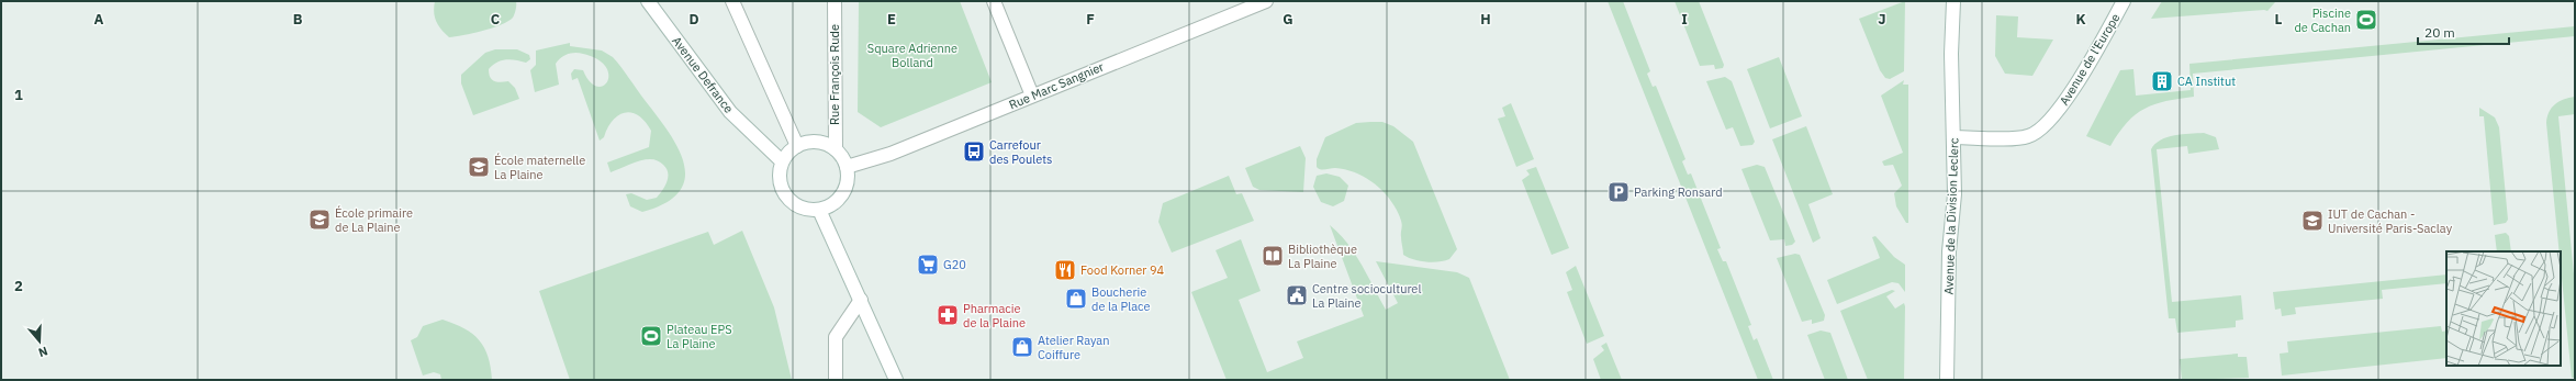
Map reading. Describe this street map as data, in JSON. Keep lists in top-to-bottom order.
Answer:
{
  "streets": {
    "street": [
      "Avenue de l'Europe",
      "Avenue Defrance",
      "Rue François Rude",
      "Rue Marc Sangnier",
      "Avenue de la Division Leclerc"
    ]
  },
  "crossings": [
    ["Avenue de l'Europe", "Avenue de la Division Leclerc"],
    ["Avenue Defrance", "Rue François Rude"],
    ["Avenue Defrance", "Rue Marc Sangnier"],
    ["Rue François Rude", "Rue Marc Sangnier"]
  ],
  "parks": ["Square Adrienne Bolland"],
  "places": {
    "sports": ["Piscine de Cachan", "Plateau EPS La Plaine"],
    "building": ["CA Institut"],
    "bus stop": ["Carrefour des Poulets"],
    "school or university": ["École maternelle La Plaine", "École primaire de La Plaine", "IUT de Cachan - Université Paris-Saclay"],
    "parking": ["Parking Ronsard"],
    "library": ["Bibliothèque La Plaine"],
    "supermarket": ["G20"],
    "restaurant": ["Food Korner 94"],
    "public building": ["Centre socioculturel La Plaine"],
    "shop": ["Boucherie de la Place", "Atelier Rayan Coiffure"],
    "pharmacy": ["Pharmacie de la Plaine"]
  },
  "scale_bar": "20 m",
  "north": "bottom",
  "grid": {
    "columns": [
      "A",
      "B",
      "C",
      "D",
      "E",
      "F",
      "G",
      "H",
      "I",
      "J",
      "K",
      "L"
    ],
    "rows": ["1", "2"]
  }
}
